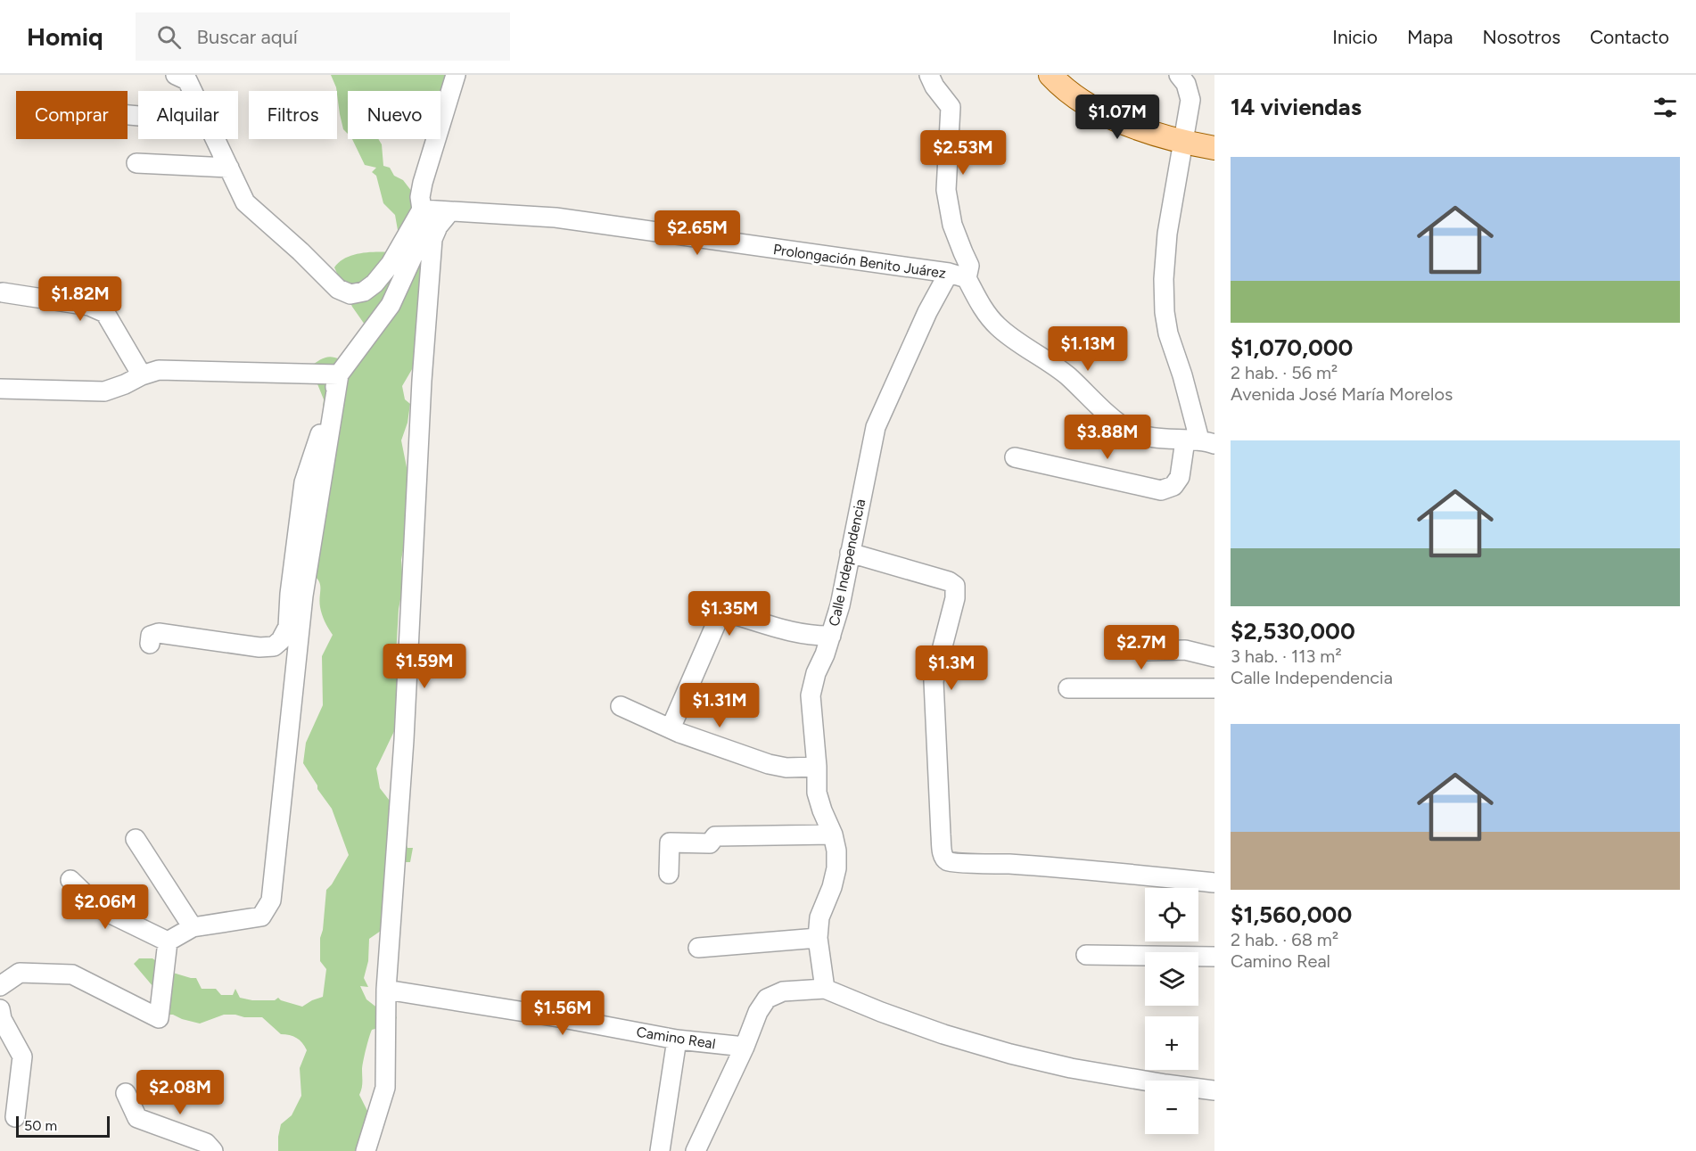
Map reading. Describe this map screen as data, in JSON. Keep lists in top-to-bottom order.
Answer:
{
  "streets": {
    "street": ["Prolongación Benito Juárez", "Calle Independencia", "Camino Real"]
  },
  "crossings": [
    ["Prolongación Benito Juárez", "Calle Independencia"]
  ],
  "scale_bar": "50 m",
  "page": {
    "header": "Homiq",
    "search": "Buscar aquí",
    "nav": [
      "Inicio",
      "Mapa",
      "Nosotros",
      "Contacto"
    ],
    "heading": "14 viviendas",
    "chip": [
      "Comprar",
      "Alquilar",
      "Filtros",
      "Nuevo"
    ],
    "price": [
      "$1.07M",
      "$2.53M",
      "$2.65M",
      "$1.82M",
      "$1.13M",
      "$3.88M",
      "$1.35M",
      "$2.7M",
      "$1.59M",
      "$1.3M",
      "$1.31M",
      "$2.06M",
      "$1.56M",
      "$2.08M"
    ],
    "list": [
      {
        "name": "$1,070,000",
        "note": "2 hab. · 56 m² · Avenida José María Morelos"
      },
      {
        "name": "$2,530,000",
        "note": "3 hab. · 113 m² · Calle Independencia"
      },
      {
        "name": "$1,560,000",
        "note": "2 hab. · 68 m² · Camino Real"
      }
    ],
    "map_buttons": ["+", "−"],
    "scale": "50 m"
  }
}
